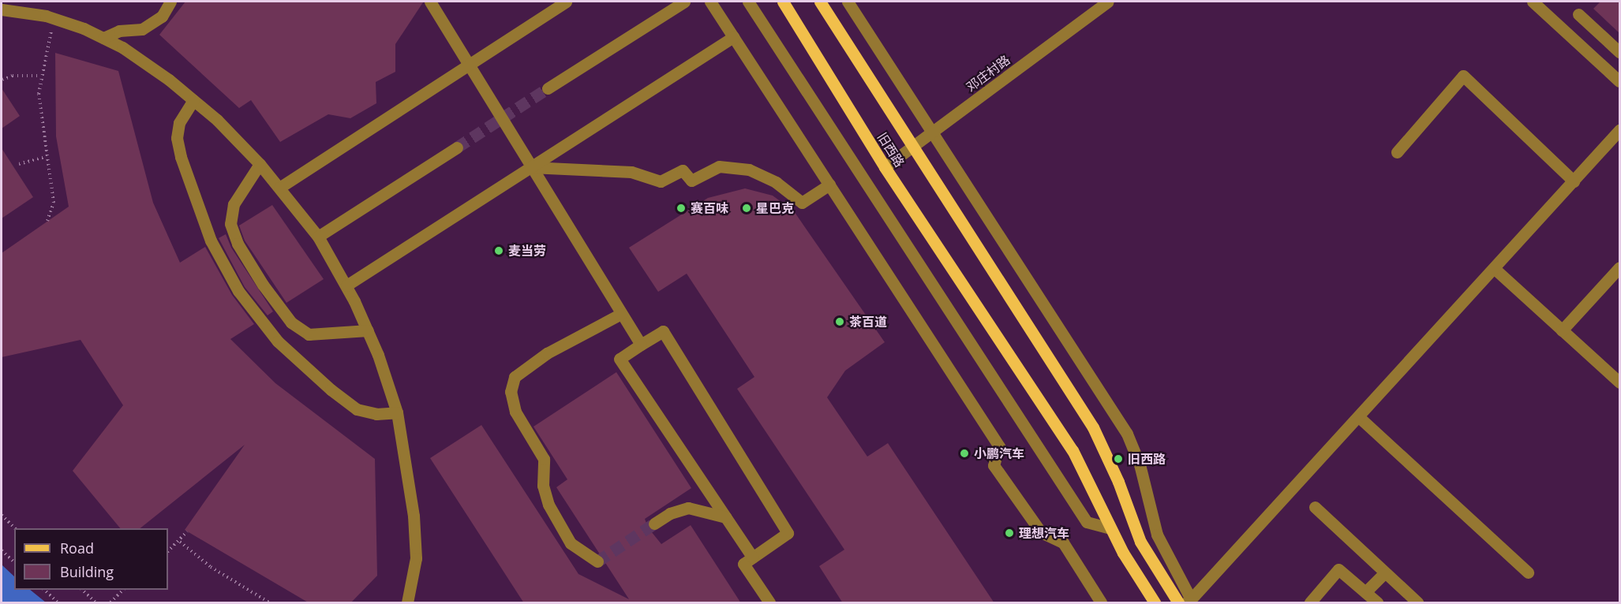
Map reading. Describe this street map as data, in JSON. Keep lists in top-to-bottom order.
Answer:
{
  "streets": {
    "main road": ["旧西路"],
    "street": ["邓庄村路"]
  },
  "crossings": [
    ["邓庄村路", "旧西路"]
  ],
  "places": [
    "赛百味",
    "星巴克",
    "麦当劳",
    "茶百道",
    "小鹏汽车",
    "旧西路",
    "理想汽车"
  ],
  "legend": ["Road", "Building"]
}
